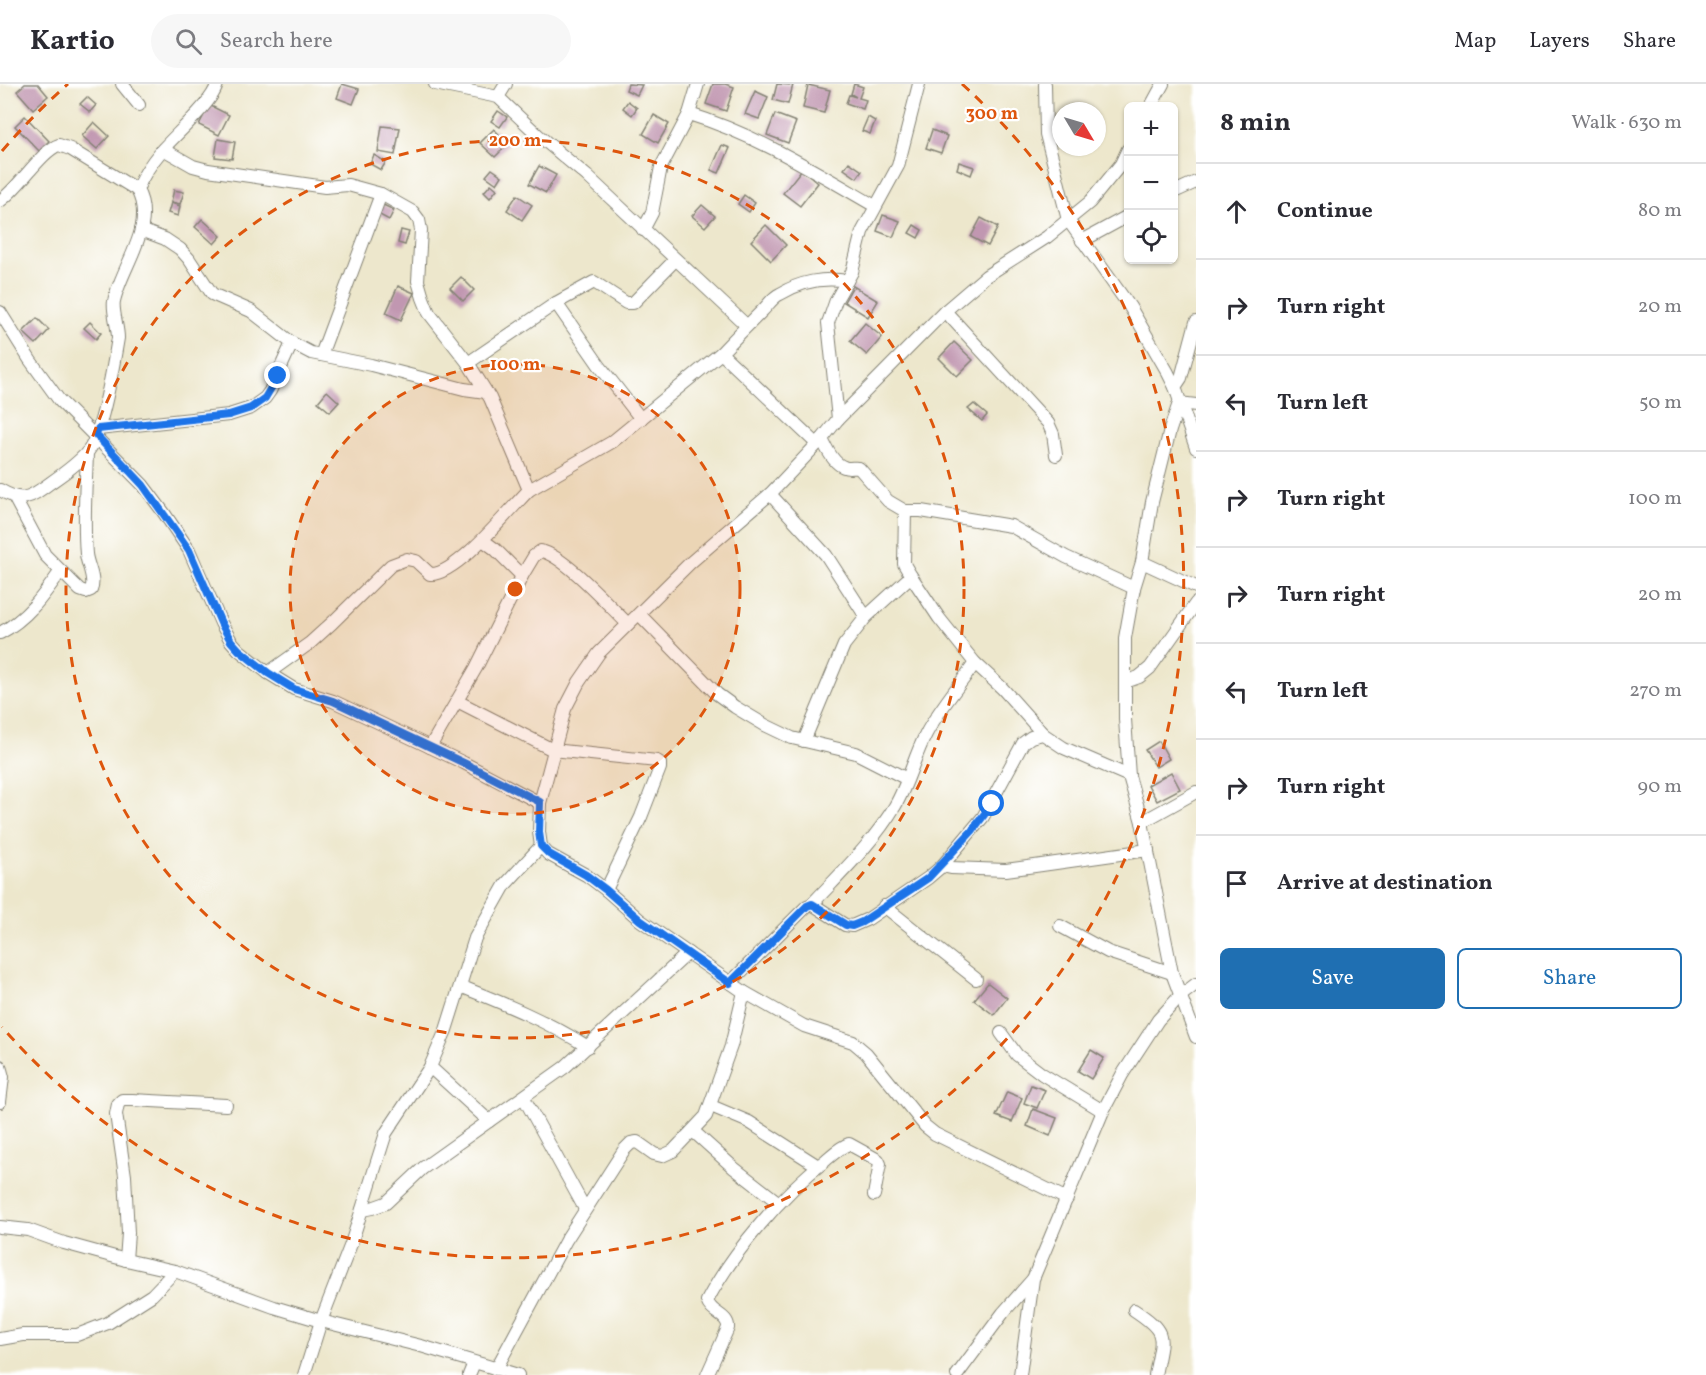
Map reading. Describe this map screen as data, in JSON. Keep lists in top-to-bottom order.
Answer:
{
  "north": "bottom right",
  "page": {
    "header": "Kartio",
    "search": "Search here",
    "nav": ["Map", "Layers", "Share"],
    "heading": ["8 min", "Walk · 630 m"],
    "map_buttons": ["+", "−"],
    "list": [
      ["Continue", "80 m"],
      ["Turn right", "20 m"],
      ["Turn left", "50 m"],
      ["Turn right", "100 m"],
      ["Turn right", "20 m"],
      ["Turn left", "270 m"],
      ["Turn right", "90 m"],
      "Arrive at destination"
    ],
    "buttons": ["Save", "Share"]
  },
  "rings": ["300 m", "200 m", "100 m"]
}
